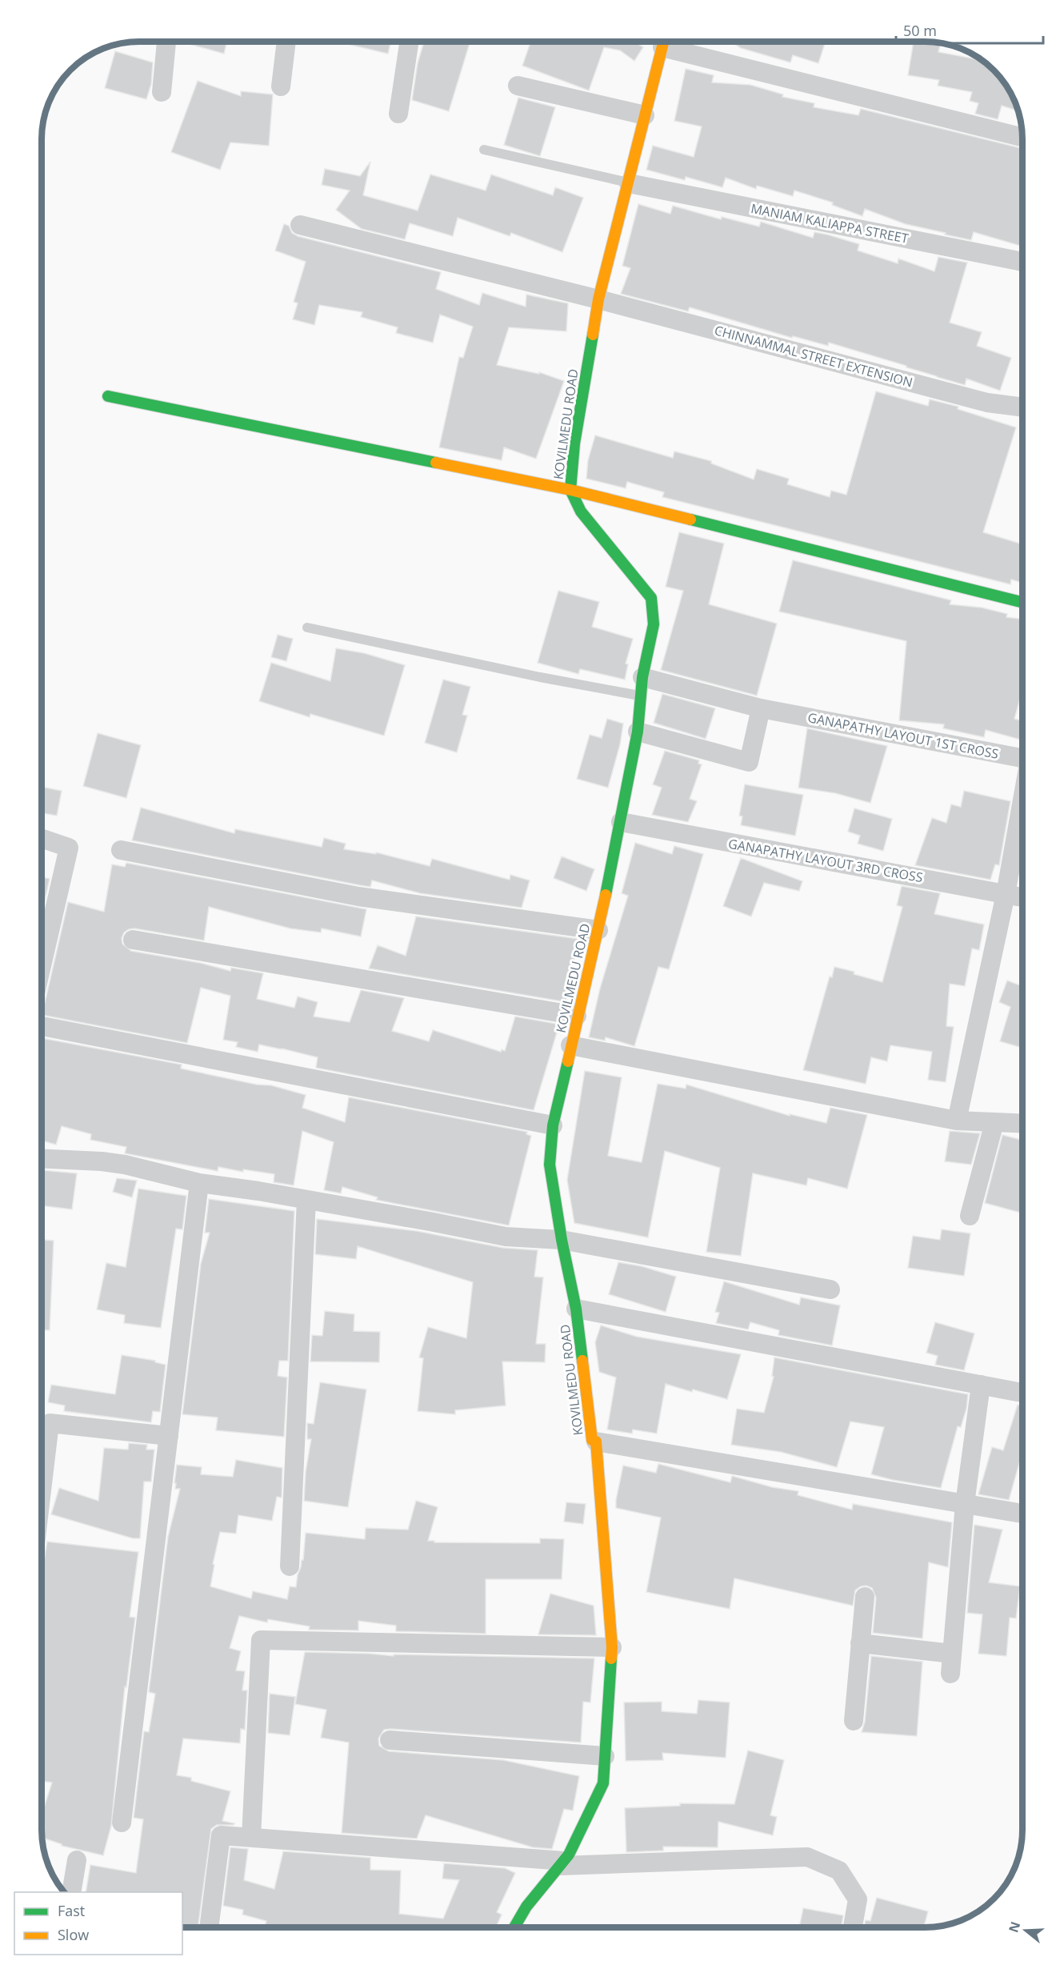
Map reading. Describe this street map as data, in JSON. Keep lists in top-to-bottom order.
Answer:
{
  "streets": {
    "street": [
      "MANIAM KALIAPPA STREET",
      "CHINNAMMAL STREET EXTENSION",
      "KOVILMEDU ROAD",
      "GANAPATHY LAYOUT 1ST CROSS",
      "GANAPATHY LAYOUT 3RD CROSS"
    ]
  },
  "crossings": [
    ["MANIAM KALIAPPA STREET", "KOVILMEDU ROAD"],
    ["CHINNAMMAL STREET EXTENSION", "KOVILMEDU ROAD"],
    ["KOVILMEDU ROAD", "GANAPATHY LAYOUT 1ST CROSS"],
    ["KOVILMEDU ROAD", "GANAPATHY LAYOUT 3RD CROSS"],
    ["GANAPATHY LAYOUT 1ST CROSS", "GANAPATHY LAYOUT 3RD CROSS"]
  ],
  "legend": ["Fast", "Slow"],
  "scale_bar": "50 m",
  "north": "left"
}
